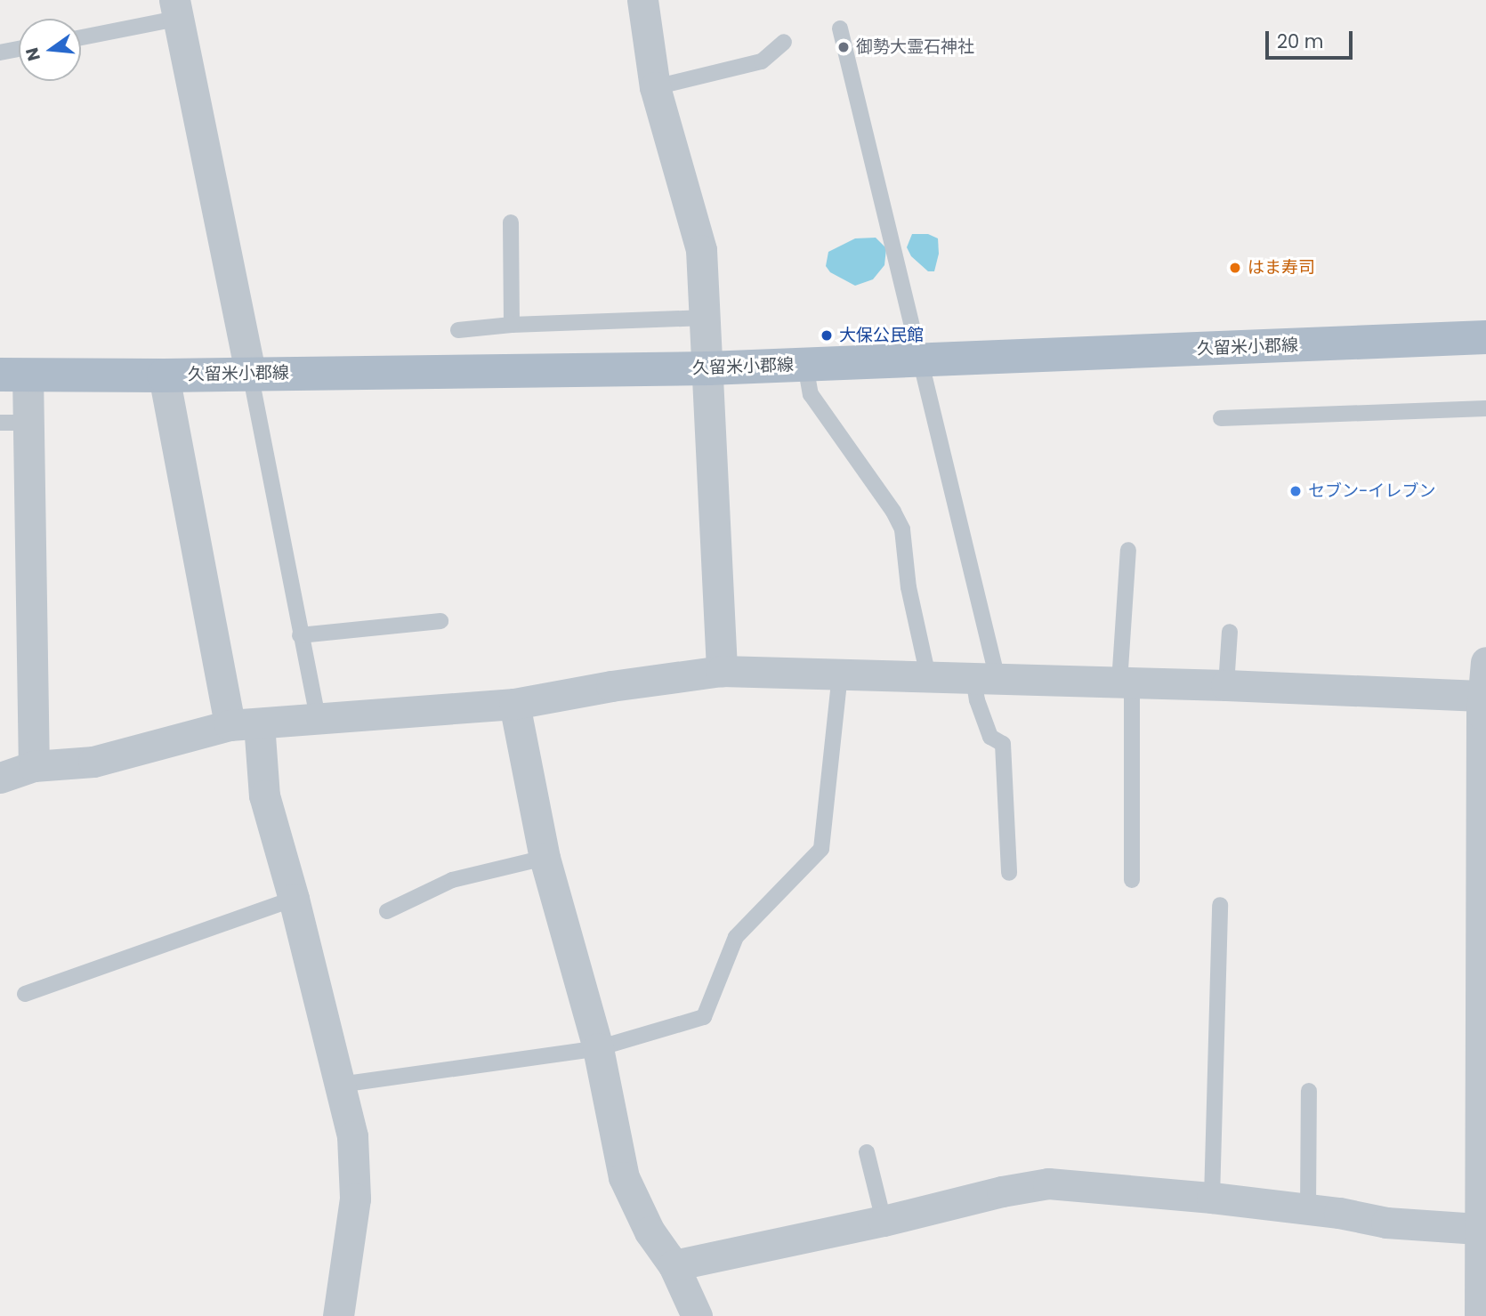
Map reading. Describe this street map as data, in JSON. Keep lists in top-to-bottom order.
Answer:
{
  "streets": {
    "main road": ["久留米小郡線"]
  },
  "places": [
    "御勢大霊石神社",
    "はま寿司",
    "大保公民館",
    "セブン-イレブン"
  ],
  "scale_bar": "20 m",
  "north": "left"
}
